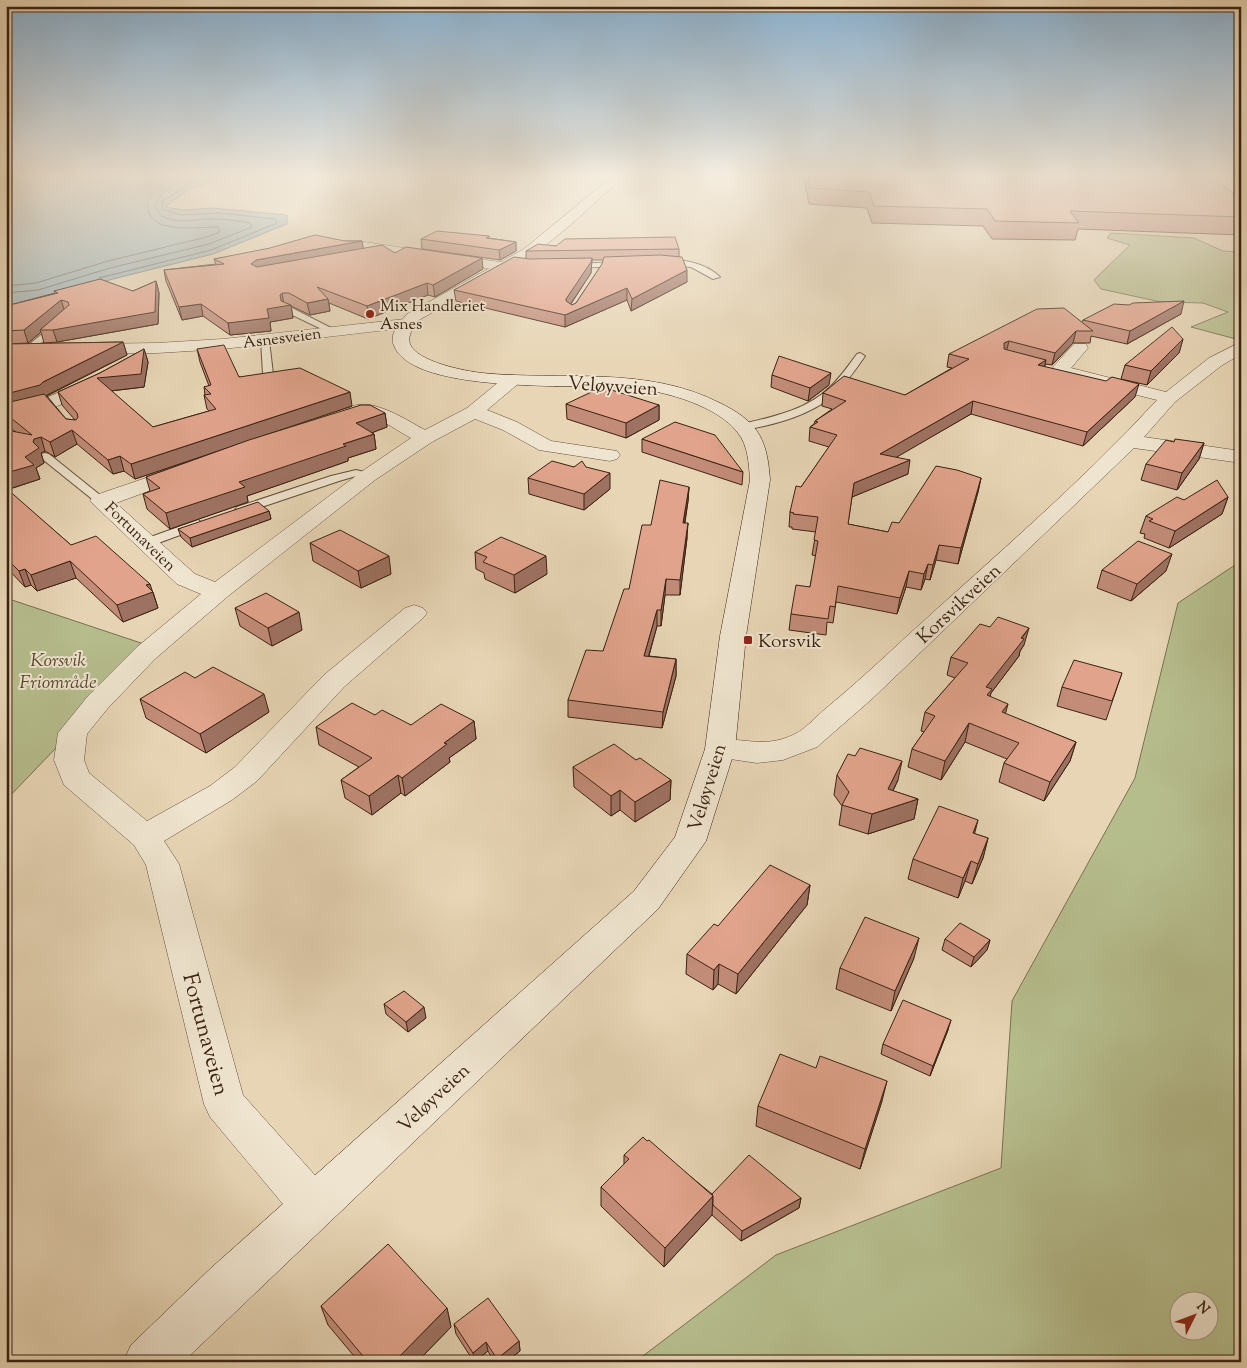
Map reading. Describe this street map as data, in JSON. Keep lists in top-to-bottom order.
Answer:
{
  "streets": {
    "street": [
      "Asnesveien",
      "Veløyveien",
      "Fortunaveien",
      "Korsvikveien"
    ]
  },
  "crossings": [
    ["Asnesveien", "Veløyveien"],
    ["Veløyveien", "Fortunaveien"],
    ["Veløyveien", "Korsvikveien"]
  ],
  "parks": ["Korsvik Friområde"],
  "places": {
    "other": ["Mix Handleriet Asnes"],
    "transit": ["Korsvik"]
  },
  "north": "top right"
}
